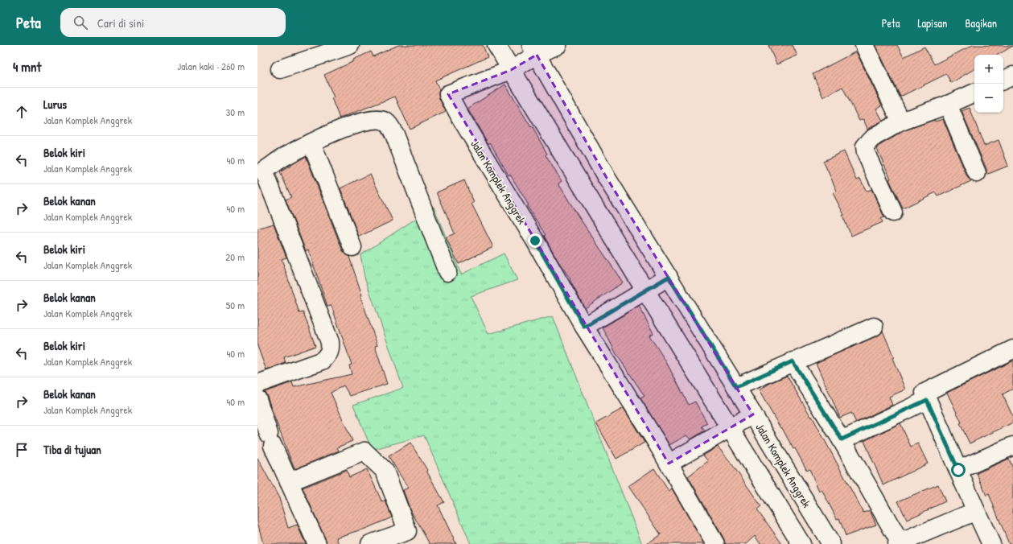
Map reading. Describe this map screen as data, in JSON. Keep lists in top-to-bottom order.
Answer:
{
  "streets": {
    "street": ["Jalan Komplek Anggrek"]
  },
  "page": {
    "header": "Peta",
    "search": "Cari di sini",
    "nav": ["Peta", "Lapisan", "Bagikan"],
    "heading": ["4 mnt", "Jalan kaki · 260 m"],
    "map_buttons": ["+", "−"],
    "list": [
      ["Lurus", "Jalan Komplek Anggrek", "30 m"],
      ["Belok kiri", "Jalan Komplek Anggrek", "40 m"],
      ["Belok kanan", "Jalan Komplek Anggrek", "40 m"],
      ["Belok kiri", "Jalan Komplek Anggrek", "20 m"],
      ["Belok kanan", "Jalan Komplek Anggrek", "50 m"],
      ["Belok kiri", "Jalan Komplek Anggrek", "40 m"],
      ["Belok kanan", "Jalan Komplek Anggrek", "40 m"],
      "Tiba di tujuan"
    ]
  }
}
